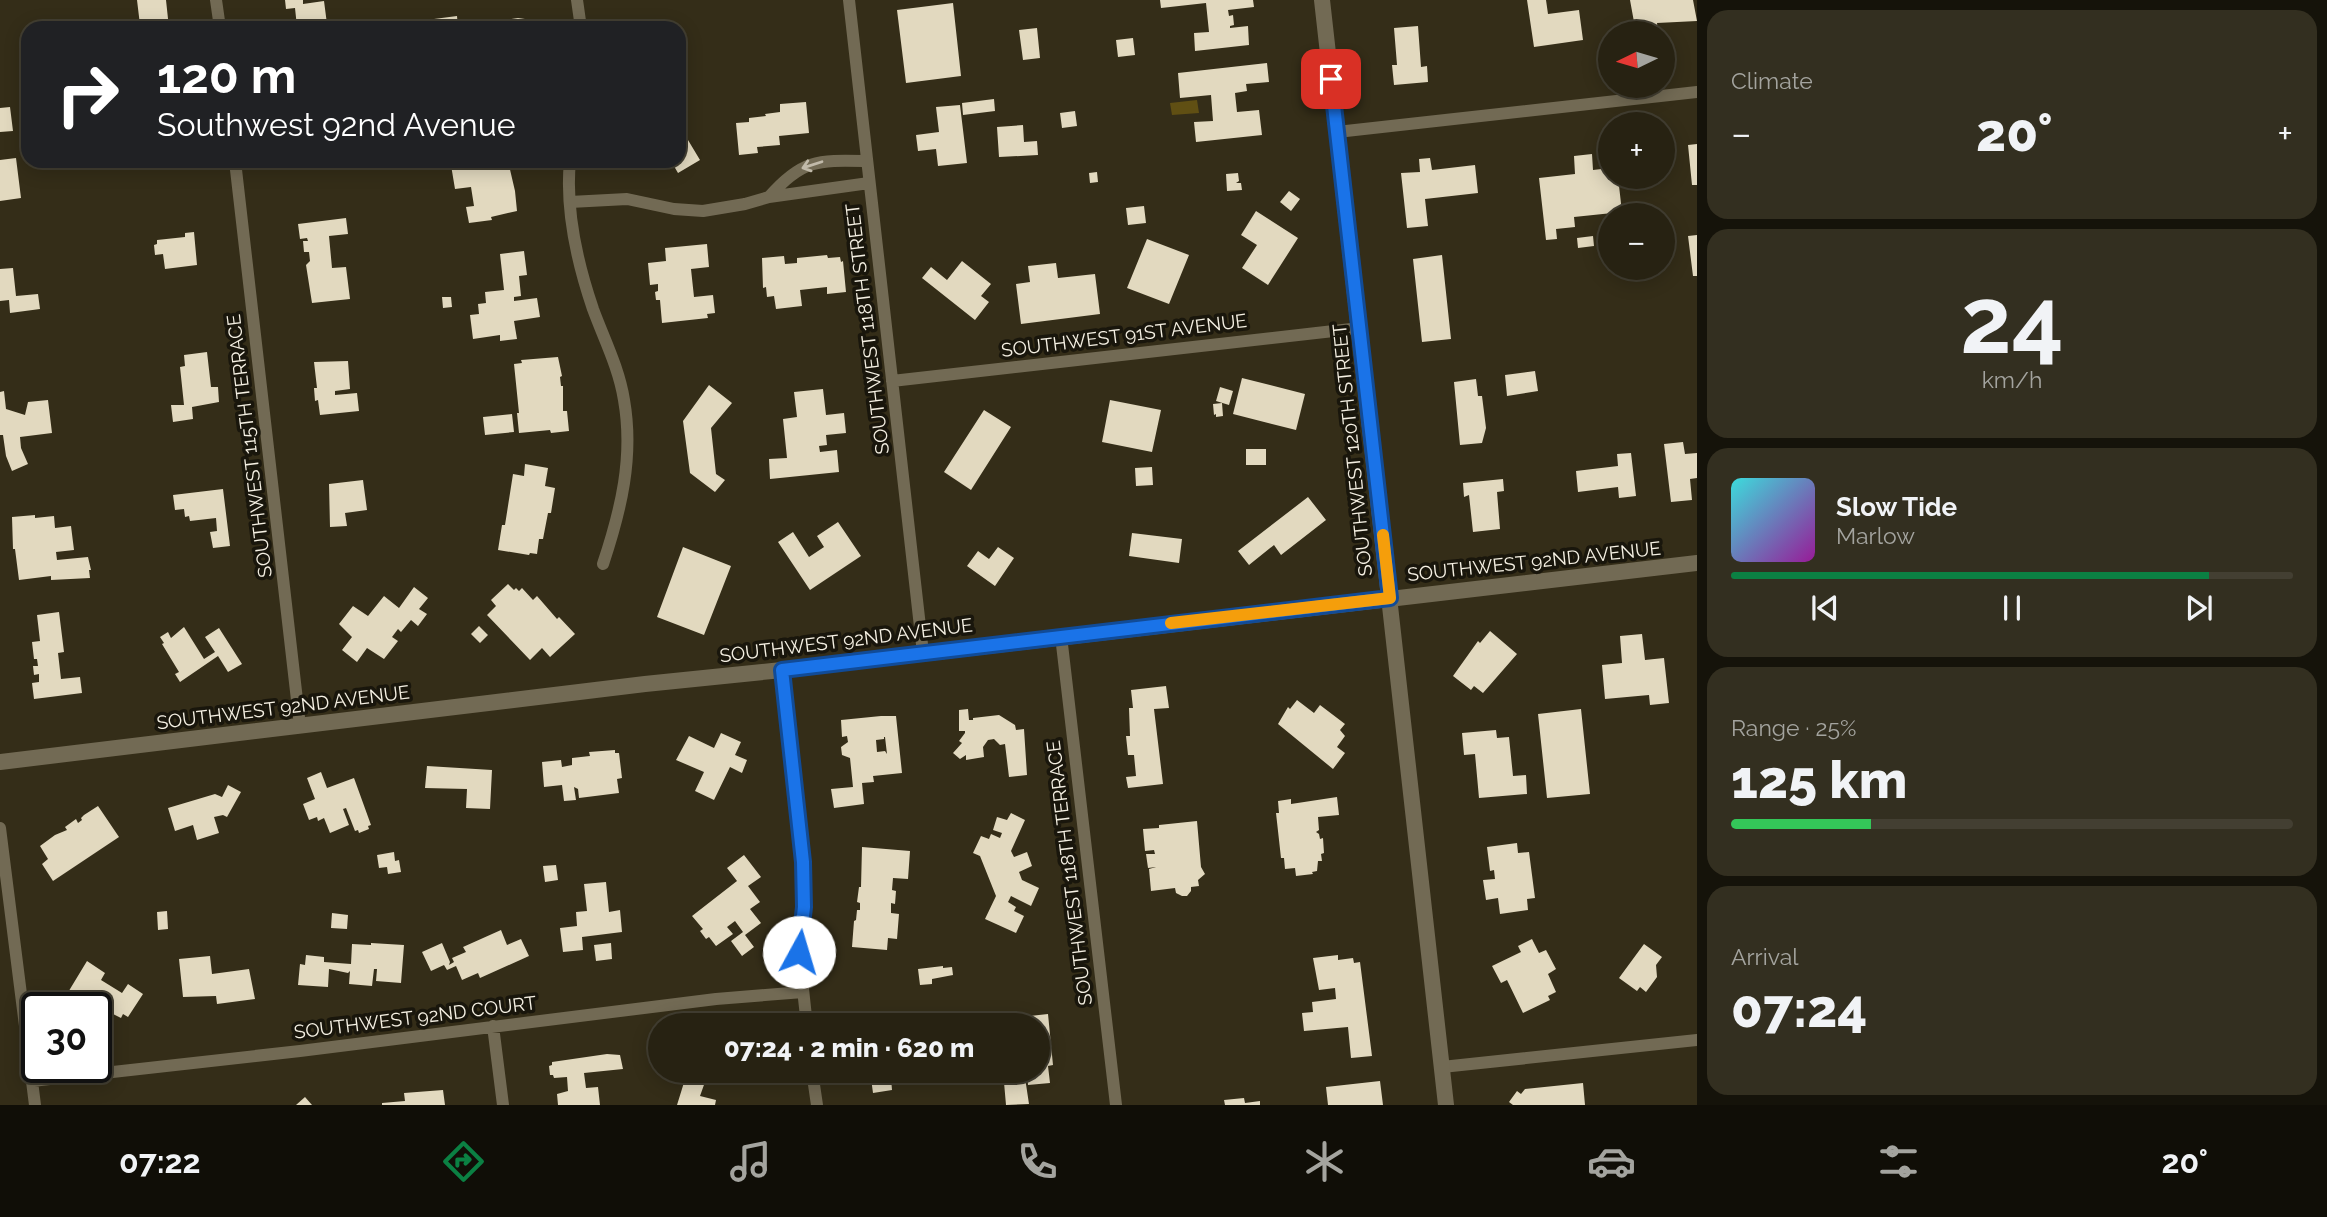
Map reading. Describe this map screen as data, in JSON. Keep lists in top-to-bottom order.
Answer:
{
  "streets": {
    "street": [
      "SOUTHWEST 118TH STREET",
      "SOUTHWEST 91ST AVENUE",
      "SOUTHWEST 115TH TERRACE",
      "SOUTHWEST 120TH STREET",
      "SOUTHWEST 92ND AVENUE",
      "SOUTHWEST 118TH TERRACE",
      "SOUTHWEST 92ND COURT"
    ]
  },
  "crossings": [
    ["SOUTHWEST 118TH STREET", "SOUTHWEST 91ST AVENUE"],
    ["SOUTHWEST 118TH STREET", "SOUTHWEST 92ND AVENUE"],
    ["SOUTHWEST 91ST AVENUE", "SOUTHWEST 120TH STREET"],
    ["SOUTHWEST 115TH TERRACE", "SOUTHWEST 92ND AVENUE"],
    ["SOUTHWEST 120TH STREET", "SOUTHWEST 92ND AVENUE"],
    ["SOUTHWEST 92ND AVENUE", "SOUTHWEST 118TH TERRACE"]
  ],
  "north": "left",
  "page": {
    "tile": [
      "Climate",
      ["24", "km/h"],
      ["Range · 25%", "125 km"],
      ["Arrival", "07:24"]
    ],
    "map_buttons": ["+", "−"],
    "turn": ["120 m", "Southwest 92nd Avenue"],
    "heat": ["−", "20°", "+"],
    "song": ["Slow Tide", "Marlow"],
    "limit": "30",
    "trip": "07:24 · 2 min · 620 m",
    "tabs": ["07:22", "20°"]
  }
}
